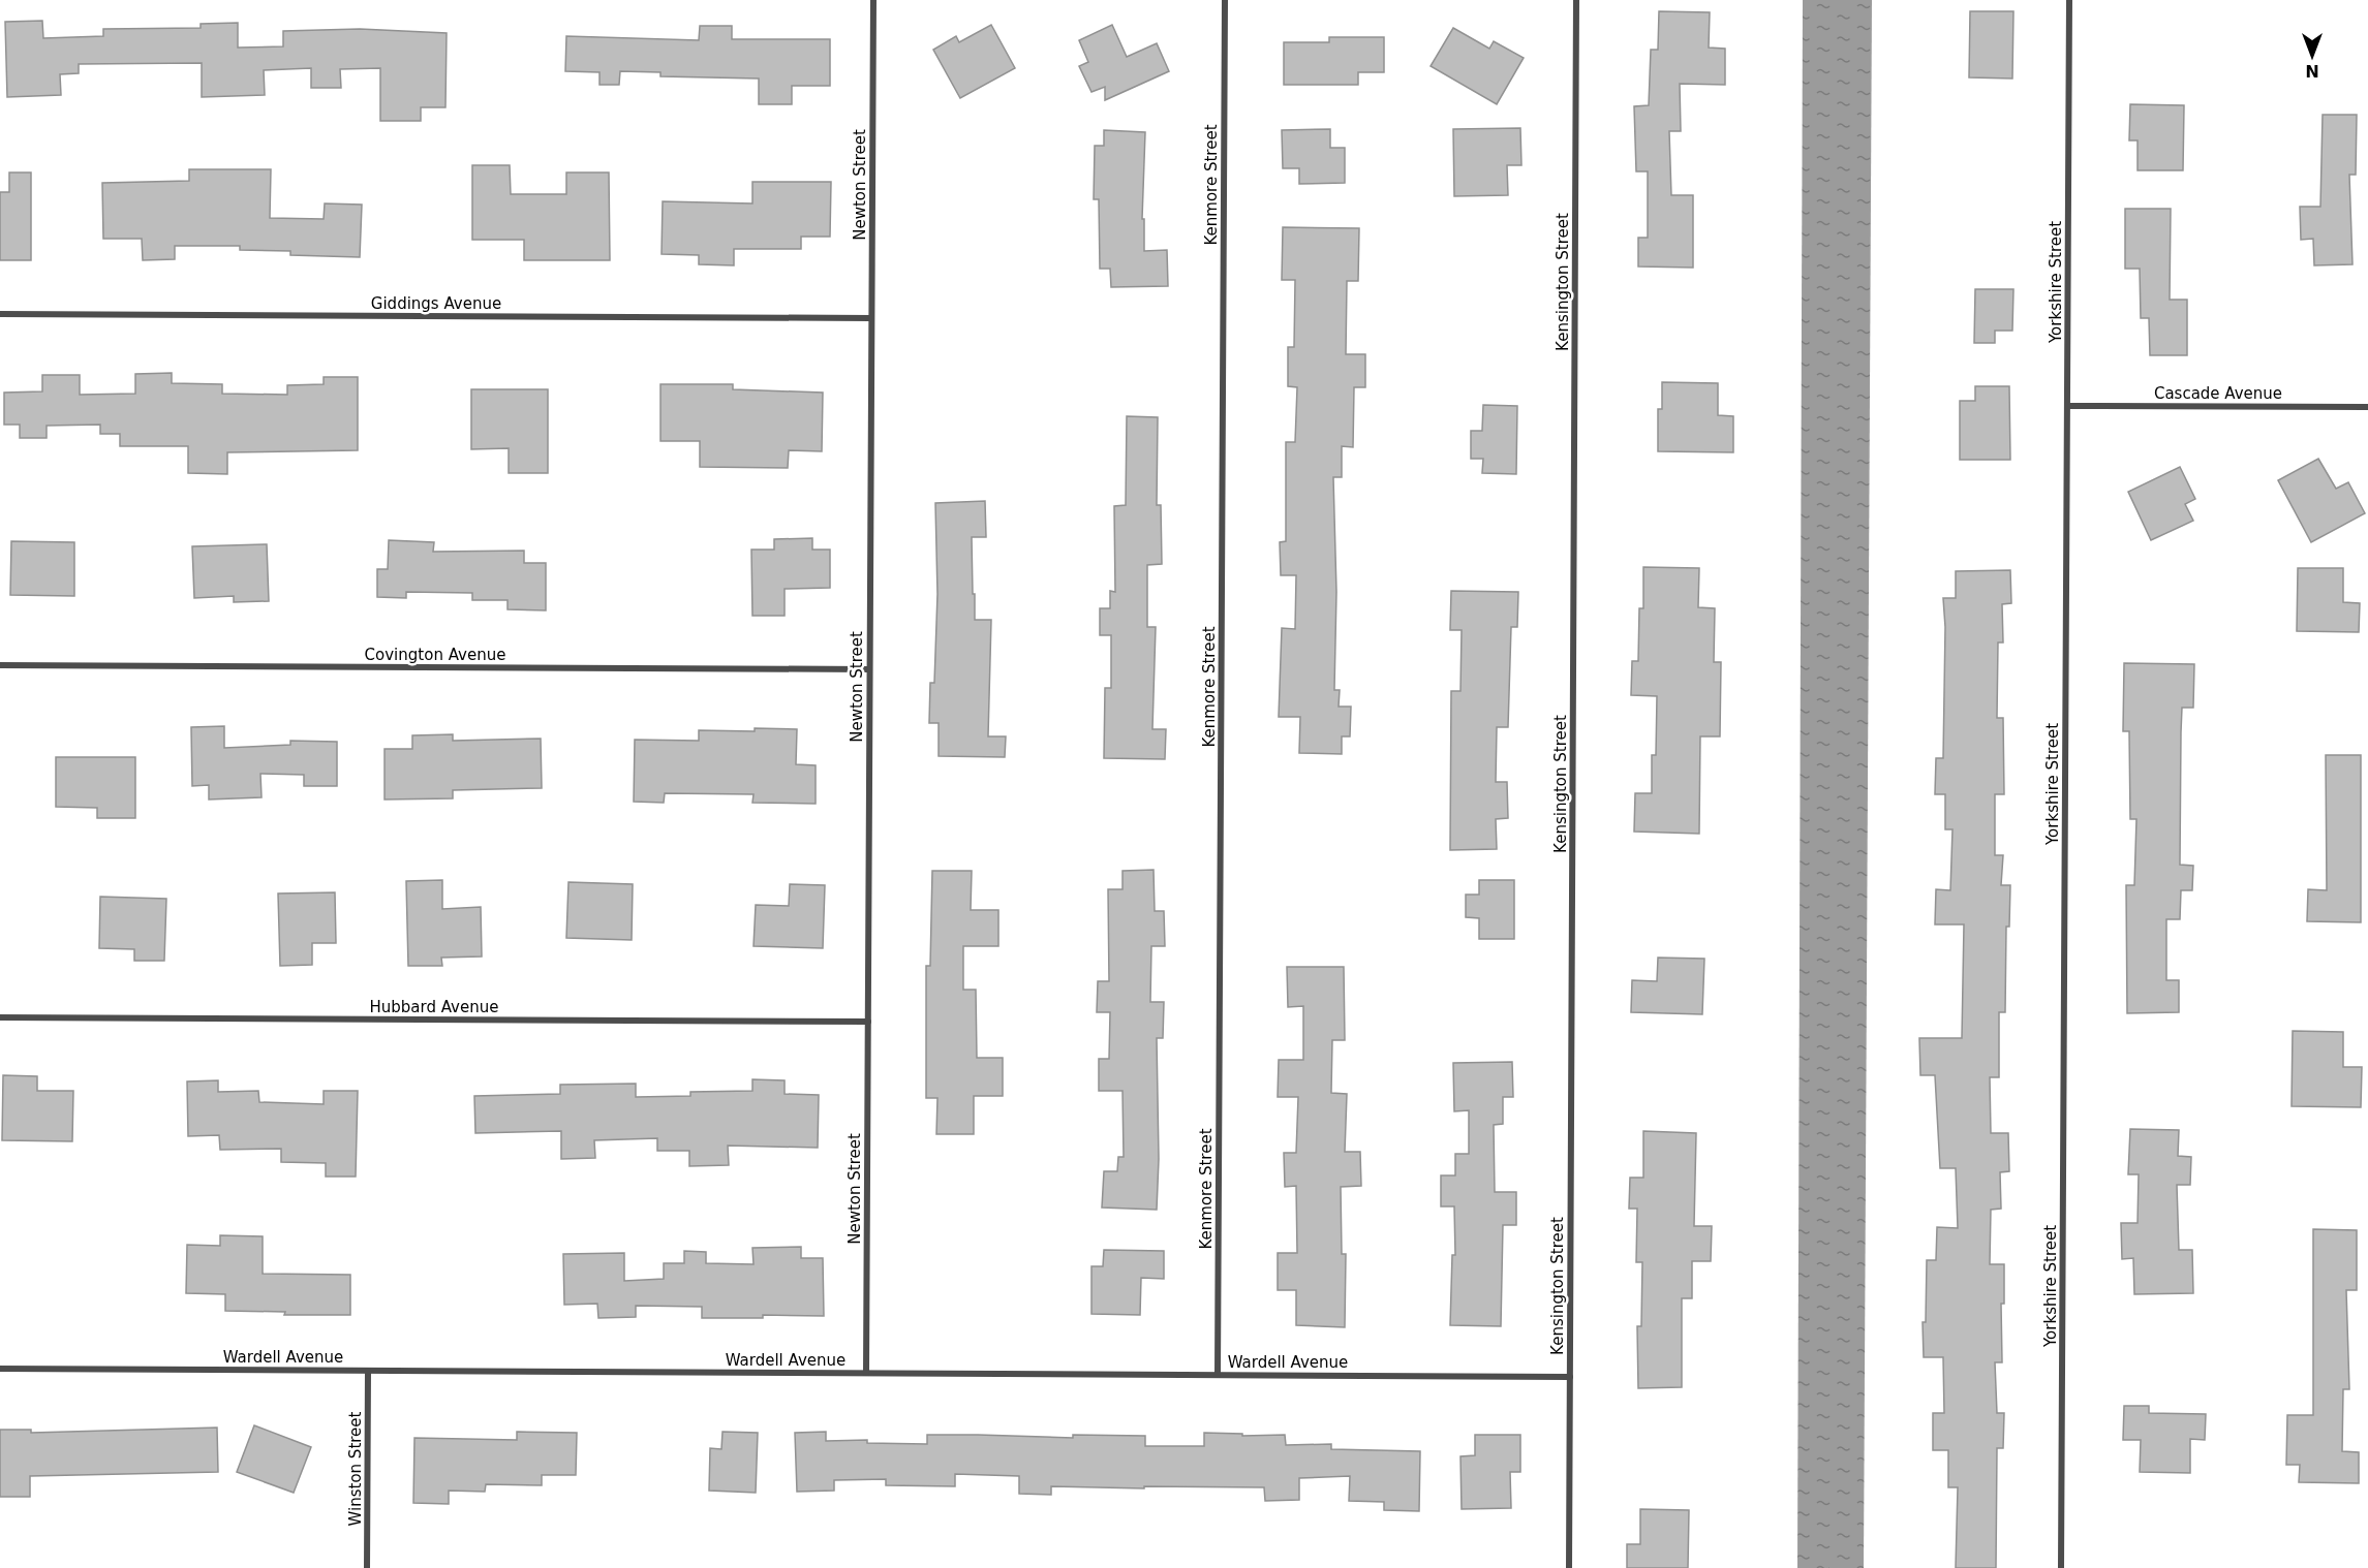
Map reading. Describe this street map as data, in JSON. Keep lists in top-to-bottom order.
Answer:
{
  "streets": {
    "street": [
      "Newton Street",
      "Kenmore Street",
      "Kensington Street",
      "Yorkshire Street",
      "Giddings Avenue",
      "Cascade Avenue",
      "Covington Avenue",
      "Hubbard Avenue",
      "Wardell Avenue",
      "Winston Street"
    ]
  },
  "crossings": [
    ["Newton Street", "Giddings Avenue"],
    ["Newton Street", "Covington Avenue"],
    ["Newton Street", "Hubbard Avenue"],
    ["Newton Street", "Wardell Avenue"],
    ["Kenmore Street", "Wardell Avenue"],
    ["Kensington Street", "Wardell Avenue"],
    ["Yorkshire Street", "Cascade Avenue"],
    ["Wardell Avenue", "Winston Street"]
  ],
  "north": "bottom"
}
